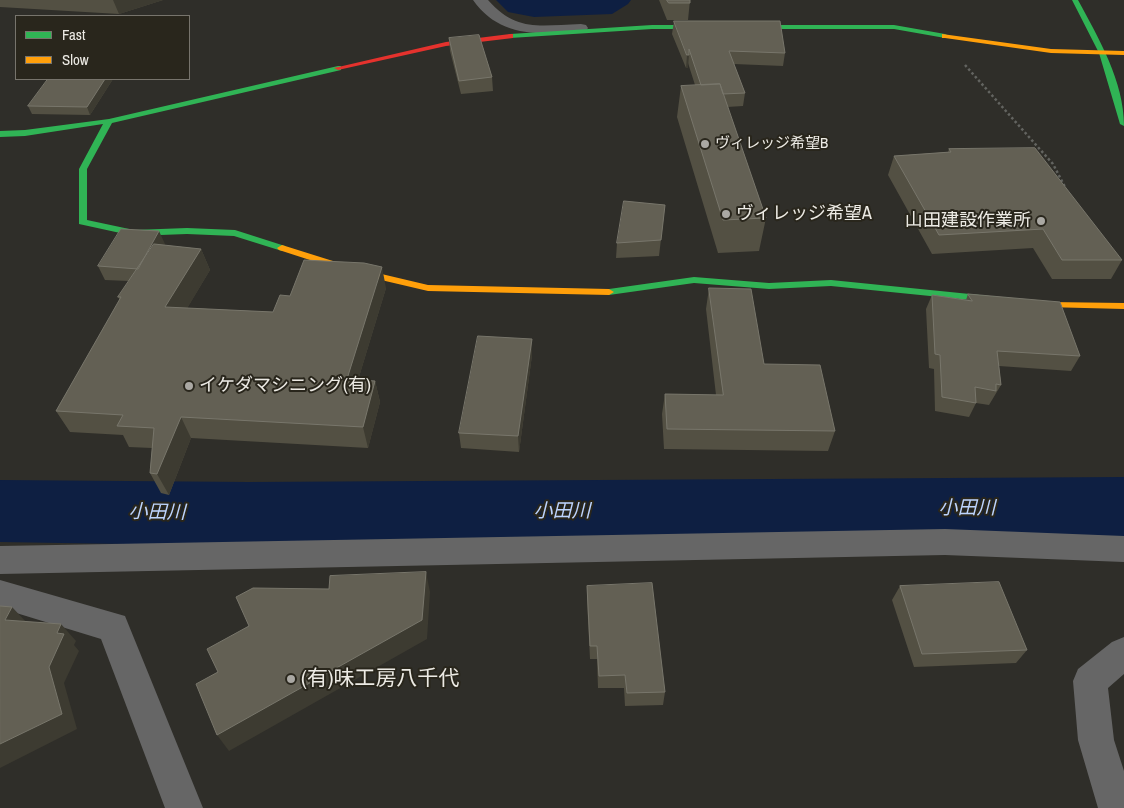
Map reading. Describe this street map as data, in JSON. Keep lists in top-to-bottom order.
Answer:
{
  "water": ["小田川"],
  "places": [
    "ヴィレッジ希望B",
    "ヴィレッジ希望A",
    "山田建設作業所",
    "イケダマシニング(有)",
    "(有)味工房八千代"
  ],
  "legend": ["Fast", "Slow"]
}
